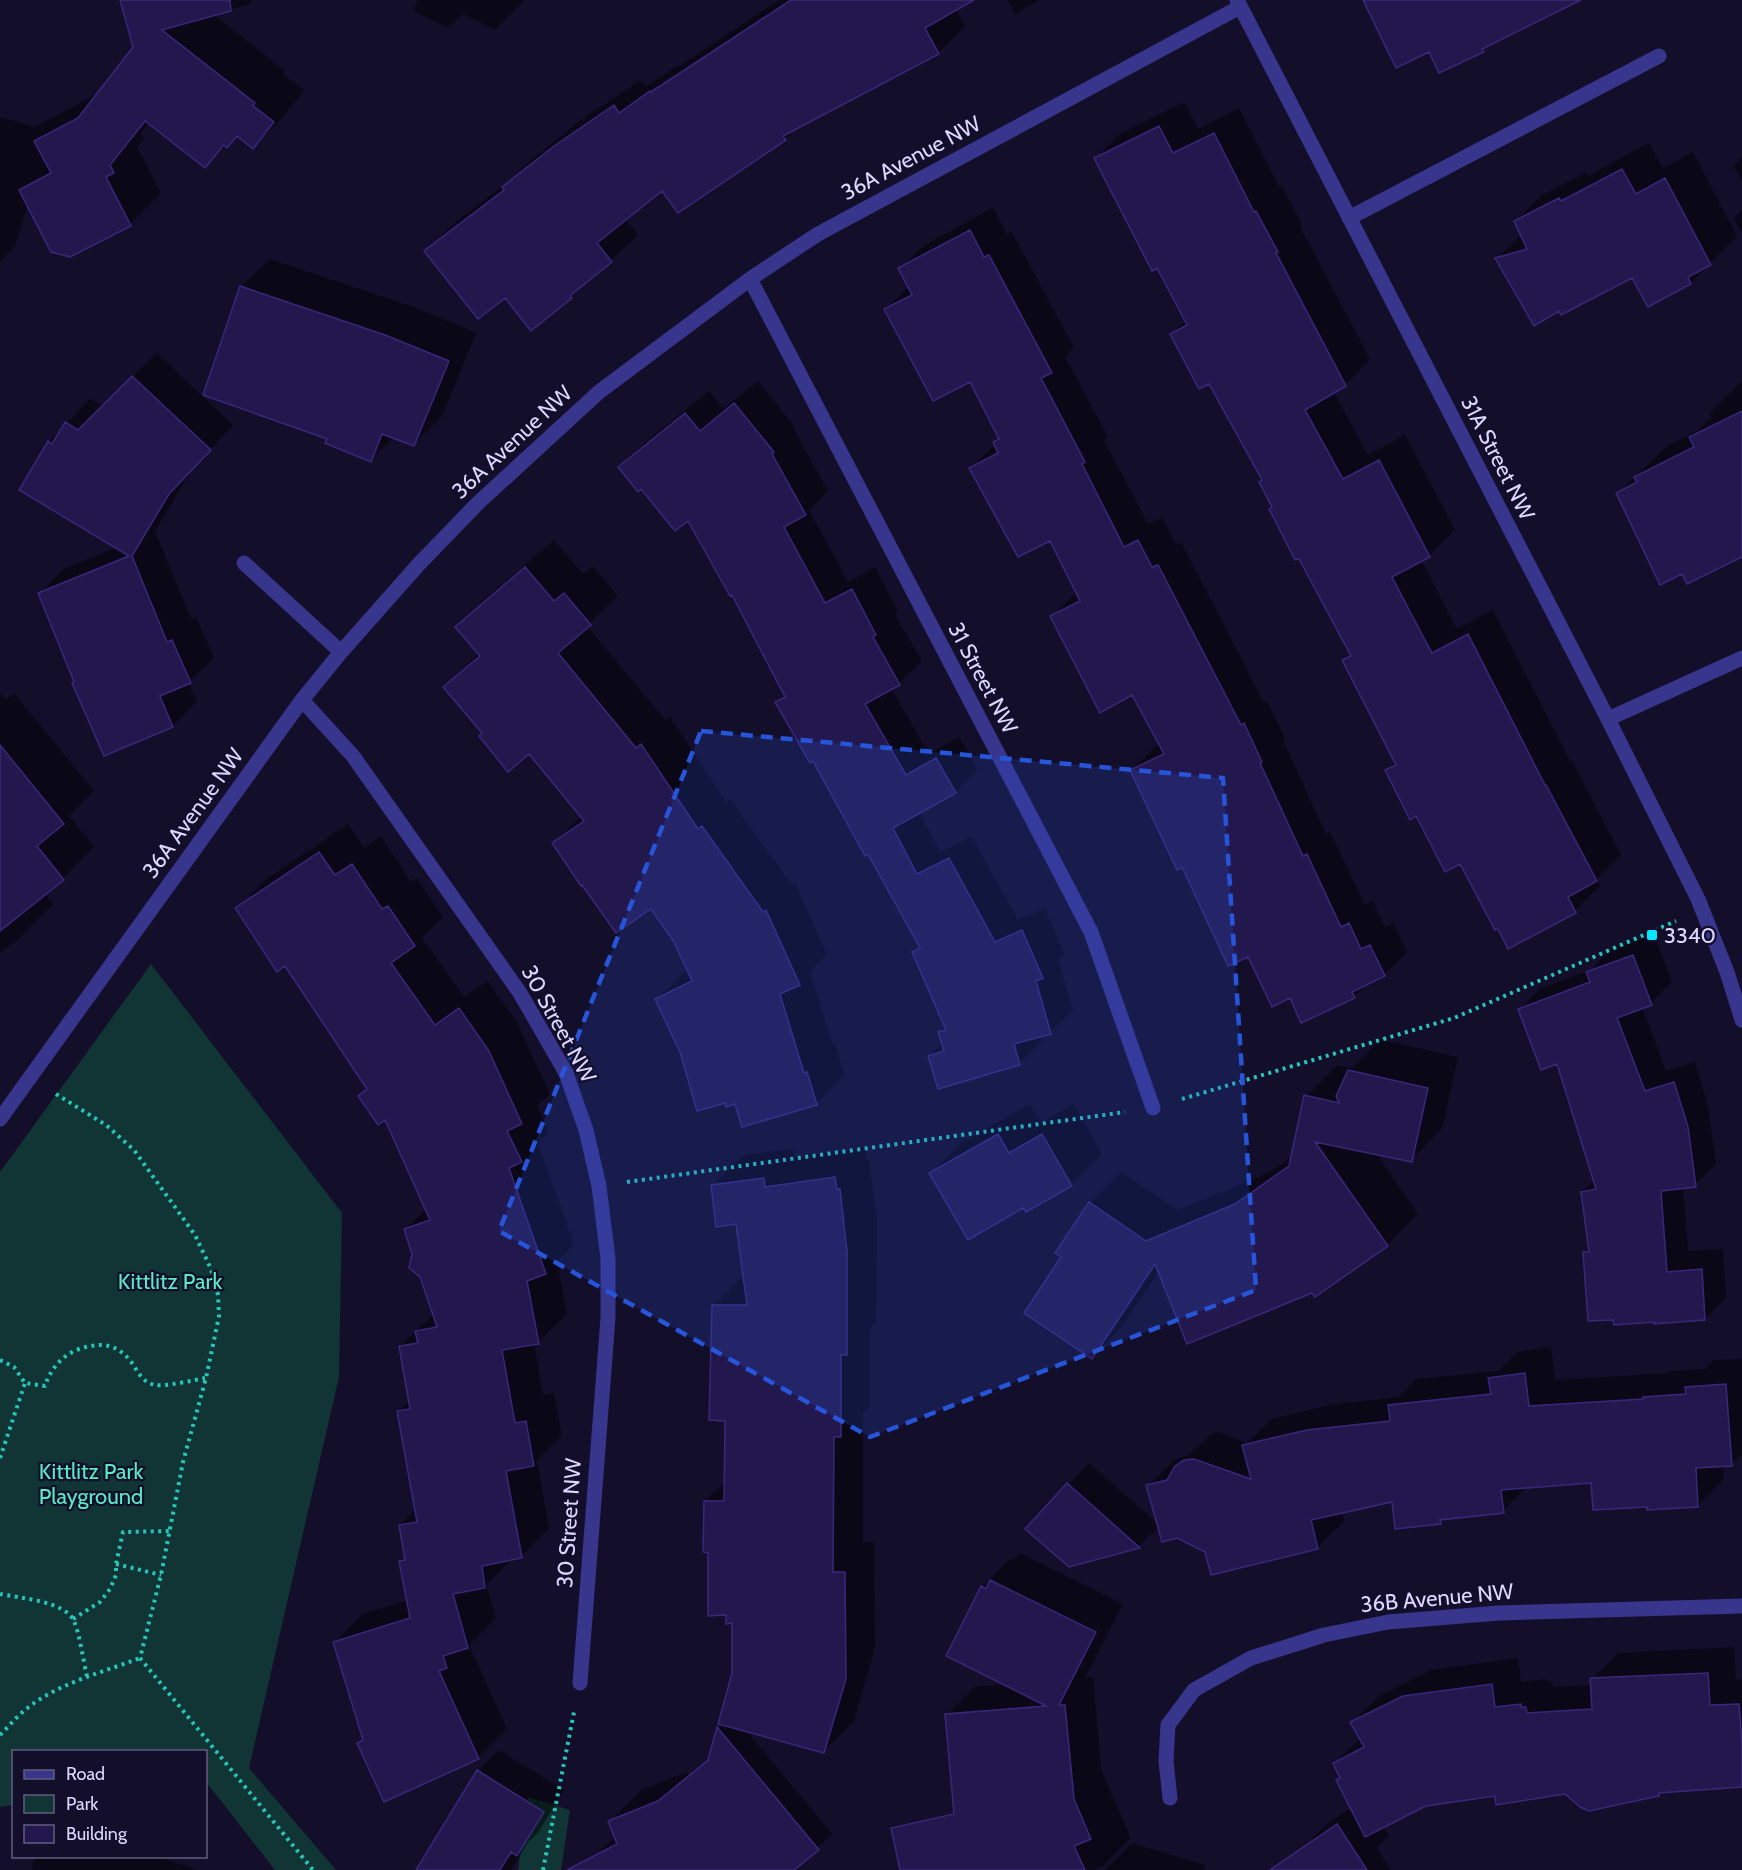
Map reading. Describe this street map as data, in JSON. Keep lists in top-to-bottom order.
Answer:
{
  "streets": {
    "street": [
      "36A Avenue NW",
      "31A Street NW",
      "31 Street NW",
      "30 Street NW",
      "36B Avenue NW"
    ]
  },
  "crossings": [
    ["36A Avenue NW", "31A Street NW"],
    ["36A Avenue NW", "31 Street NW"],
    ["36A Avenue NW", "30 Street NW"]
  ],
  "parks": ["Kittlitz Park", "Kittlitz Park Playground"],
  "places": {
    "transit": ["3340"]
  },
  "legend": ["Road", "Park", "Building"]
}
